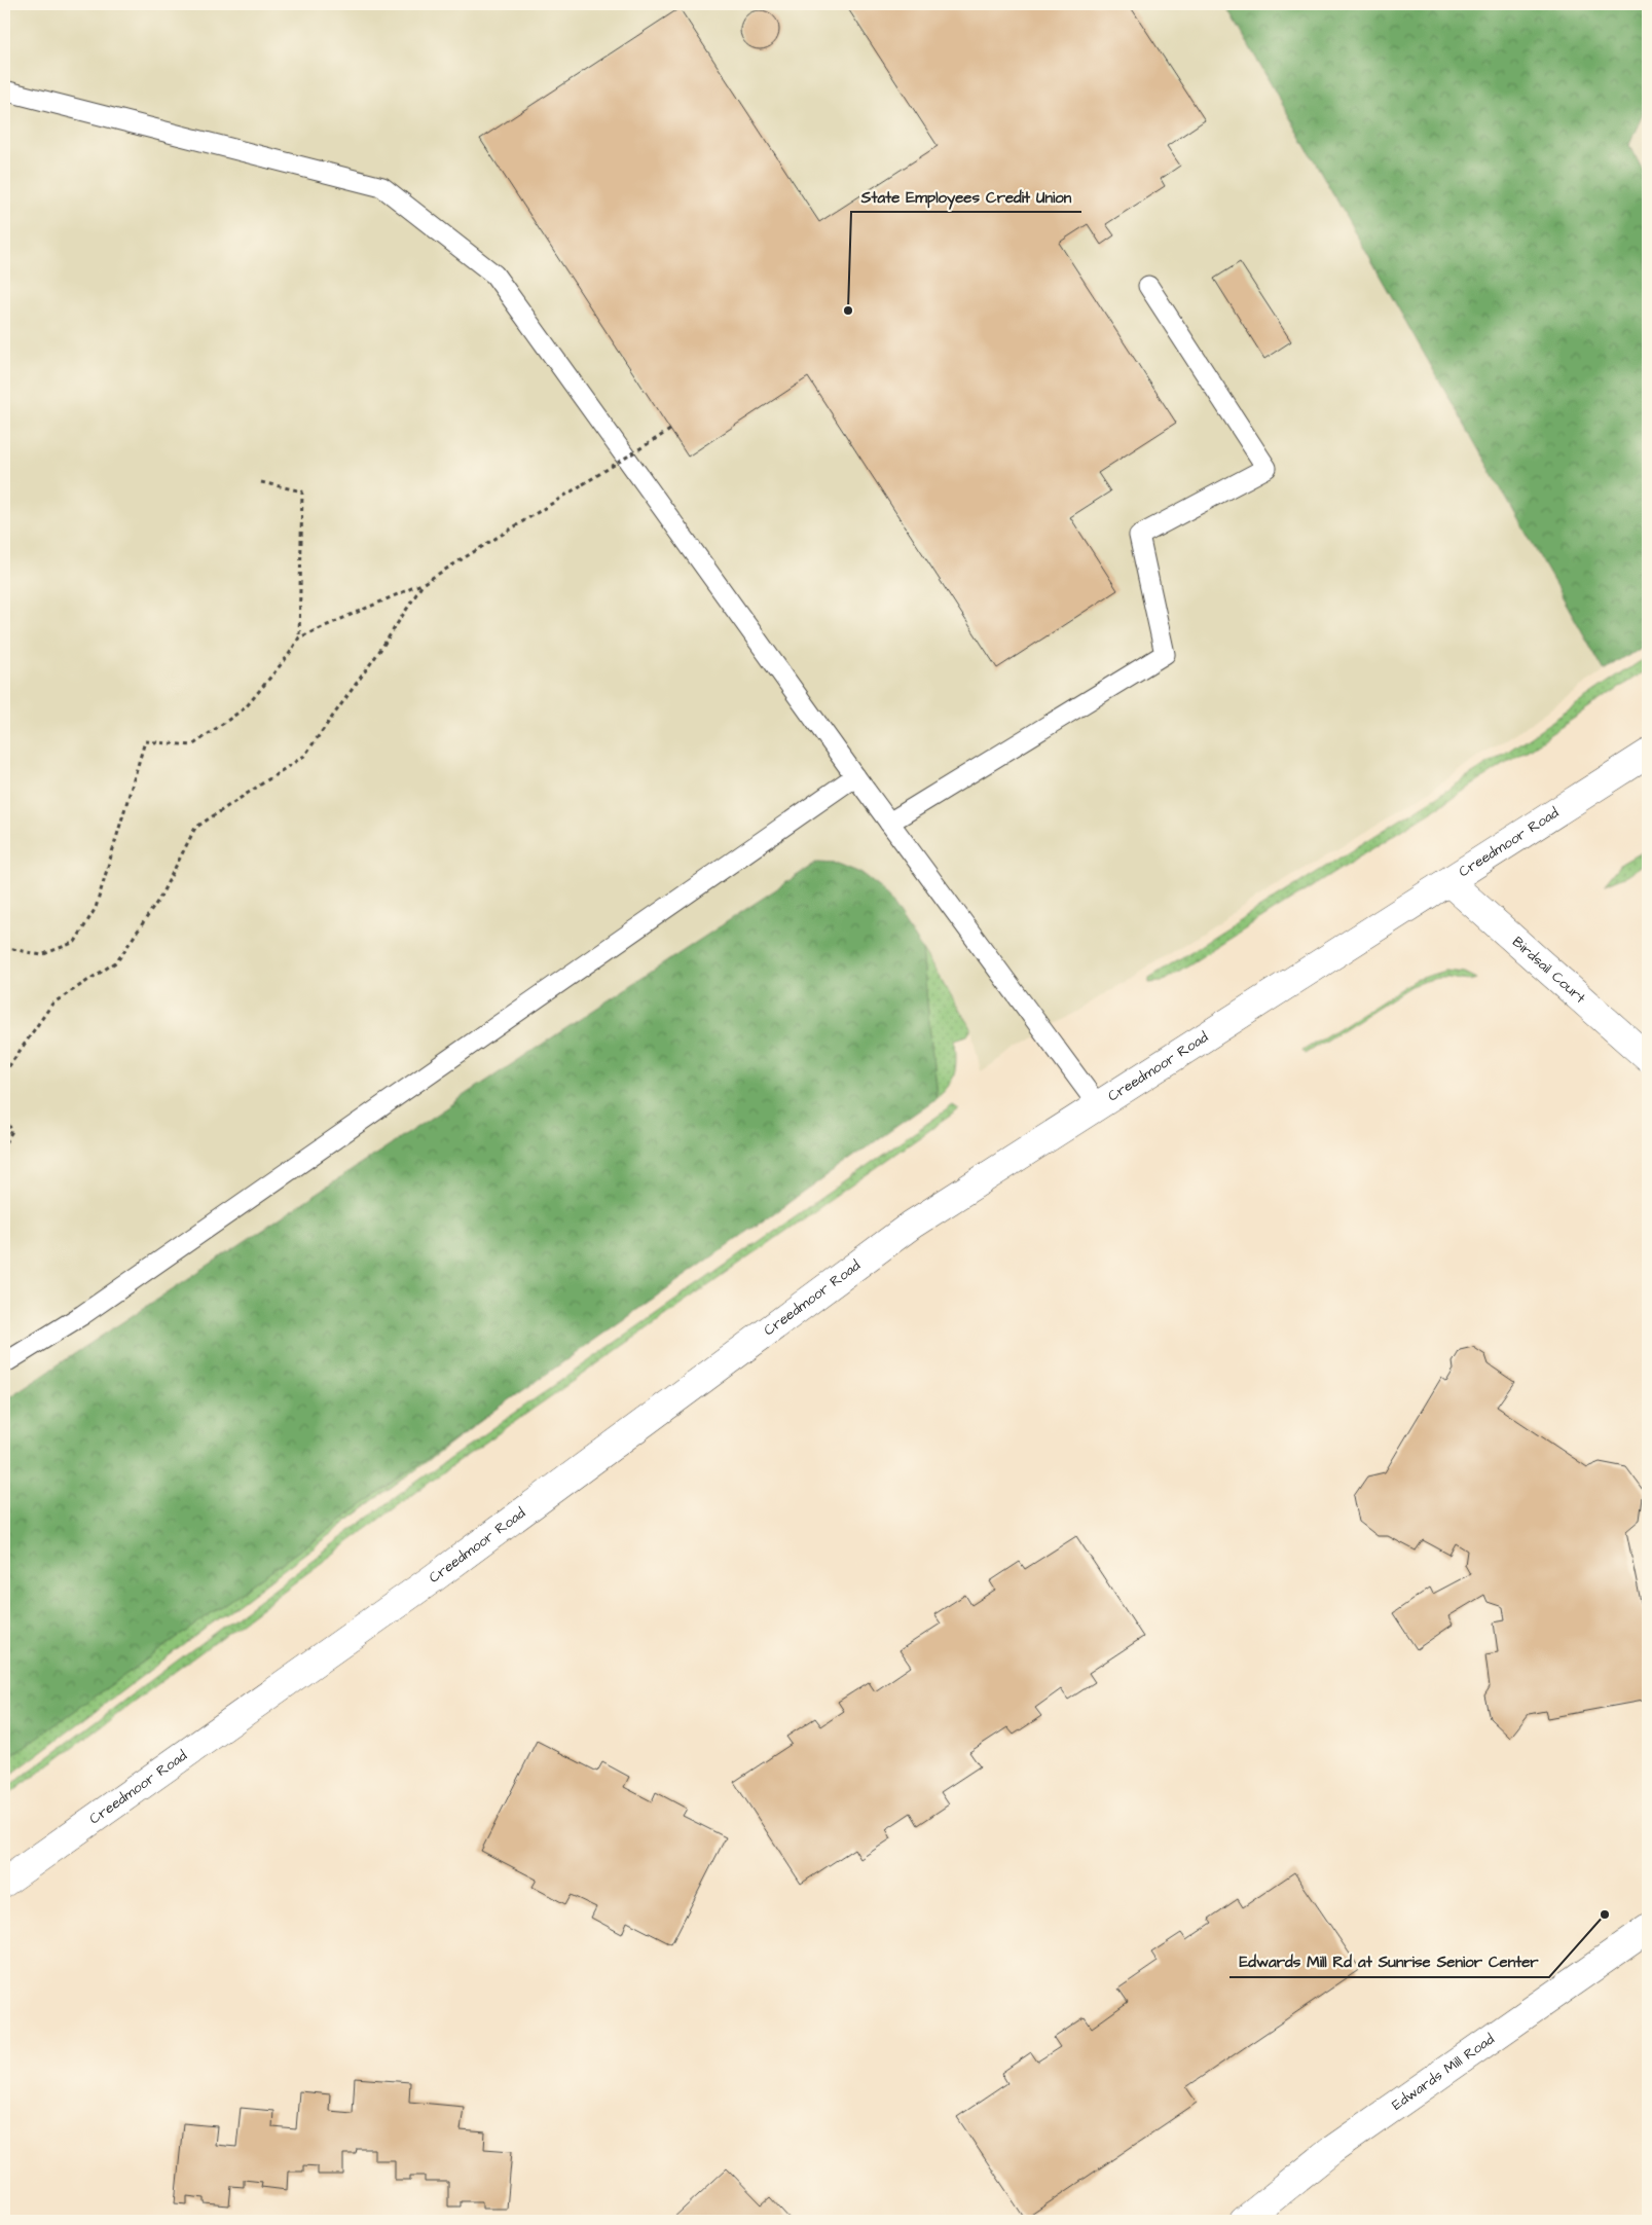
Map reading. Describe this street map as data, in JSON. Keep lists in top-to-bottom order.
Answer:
{
  "streets": {
    "main road": ["Creedmoor Road", "Birdsail Court", "Edwards Mill Road"]
  },
  "crossings": [
    ["Creedmoor Road", "Birdsail Court"]
  ],
  "places": ["State Employees Credit Union", "Edwards Mill Rd at Sunrise Senior Center"]
}
